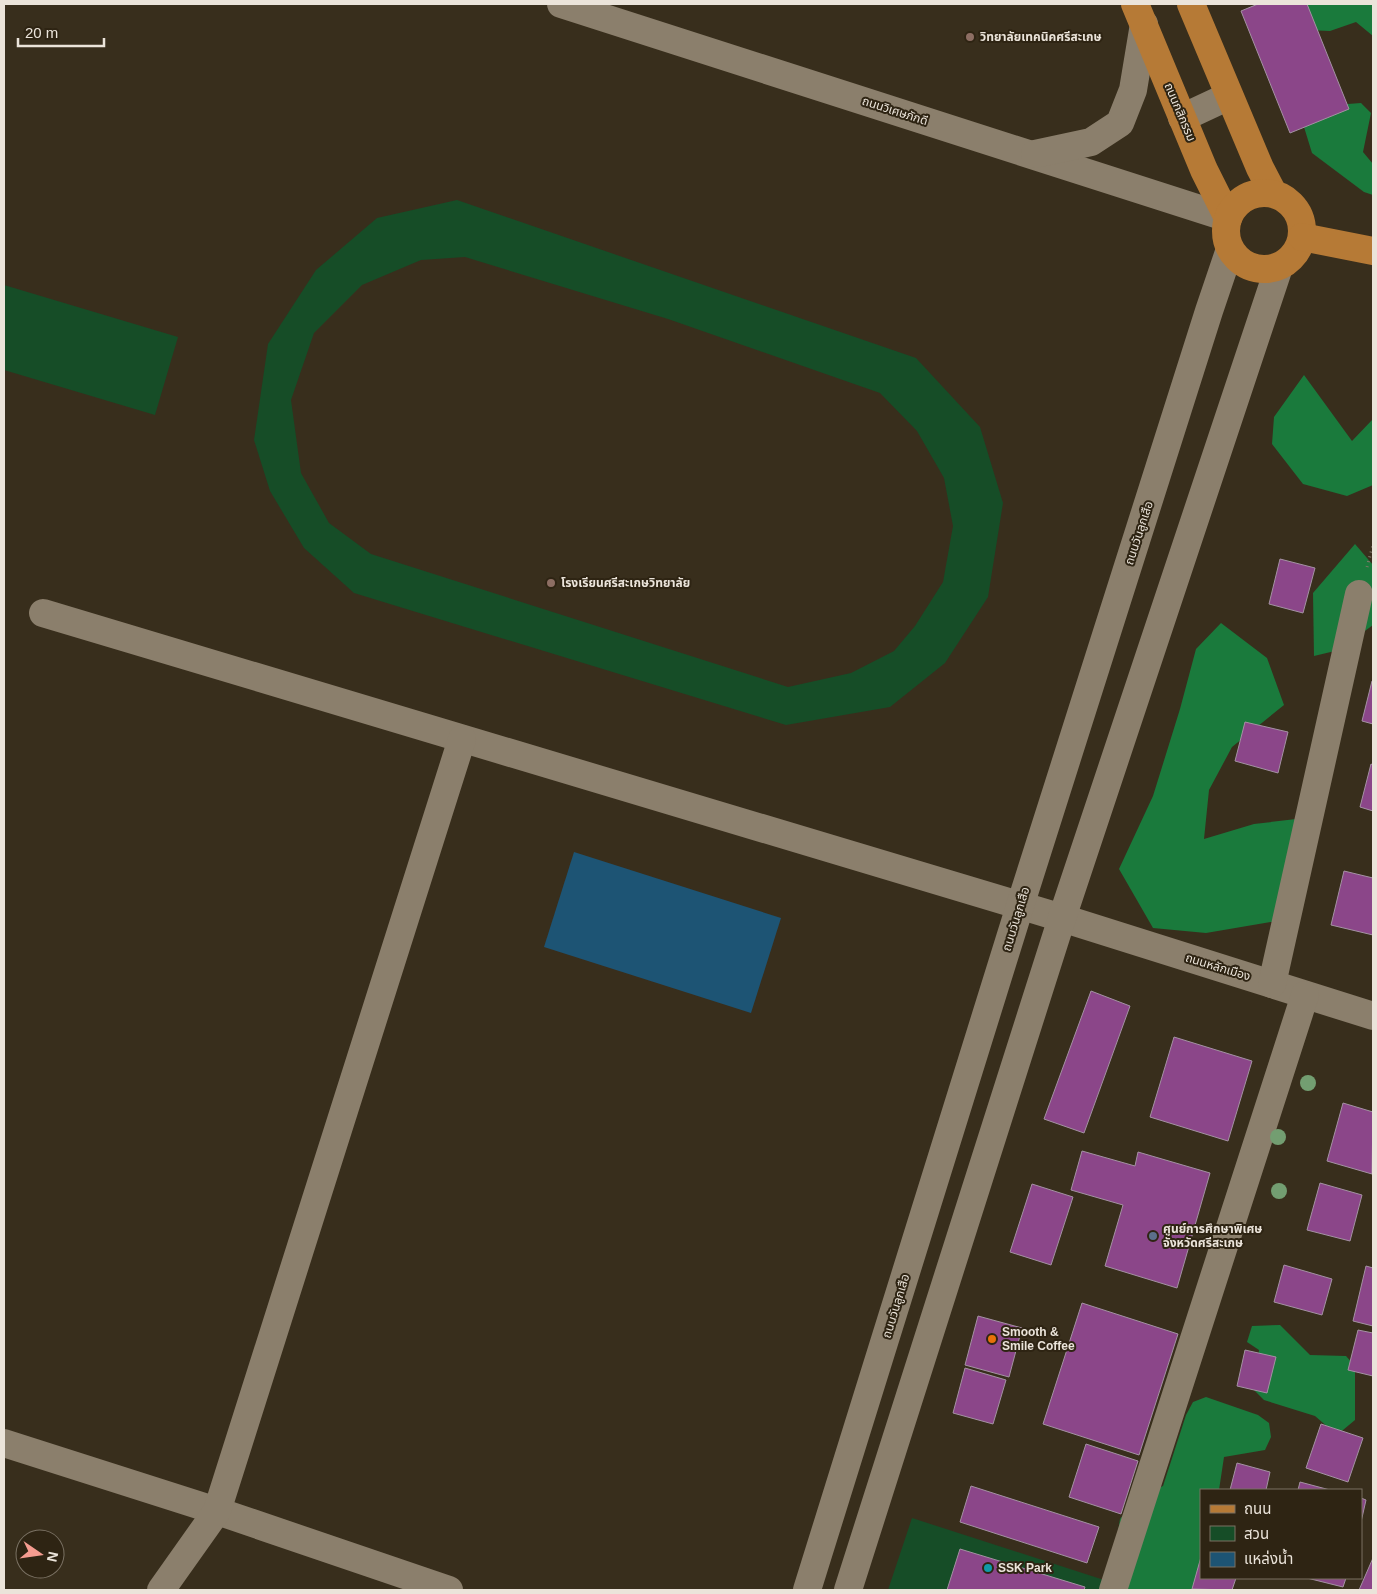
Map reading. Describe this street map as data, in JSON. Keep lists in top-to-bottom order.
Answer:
{
  "streets": {
    "main road": ["ถนนกสิกรรม"],
    "street": ["ถนนวิเศษภักดี", "ถนนวันลูกเสือ", "ถนนหลักเมือง"]
  },
  "crossings": [
    ["ถนนวิเศษภักดี", "ถนนกสิกรรม"],
    ["ถนนวิเศษภักดี", "ถนนวันลูกเสือ"],
    ["ถนนกสิกรรม", "ถนนวันลูกเสือ"],
    ["ถนนวันลูกเสือ", "ถนนหลักเมือง"]
  ],
  "places": [
    "วิทยาลัยเทคนิคศรีสะเกษ",
    "โรงเรียนศรีสะเกษวิทยาลัย",
    "ศูนย์การศึกษาพิเศษ จังหวัดศรีสะเกษ",
    "Smooth & Smile Coffee",
    "SSK Park"
  ],
  "legend": ["ถนน", "สวน", "แหล่งน้ำ"],
  "scale_bar": "20 m",
  "north": "right"
}
